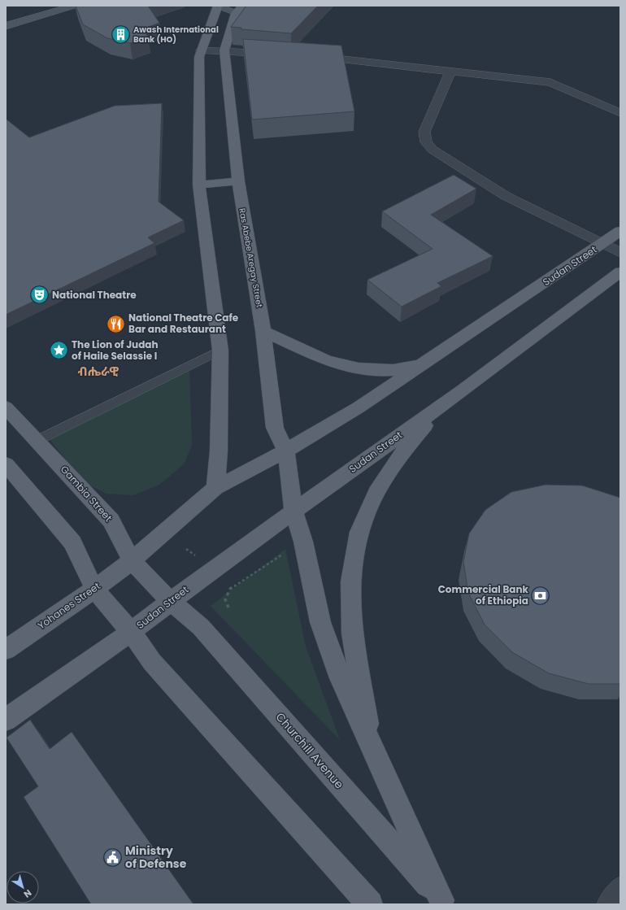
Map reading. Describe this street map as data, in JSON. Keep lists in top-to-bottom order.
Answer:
{
  "streets": {
    "main road": [
      "Ras Abebe Aregay Street",
      "Sudan Street",
      "Gambia Street",
      "Yohanes Street",
      "Churchill Avenue"
    ]
  },
  "crossings": [
    ["Ras Abebe Aregay Street", "Sudan Street"],
    ["Sudan Street", "Gambia Street"],
    ["Sudan Street", "Yohanes Street"],
    ["Sudan Street", "Churchill Avenue"],
    ["Gambia Street", "Yohanes Street"],
    ["Gambia Street", "Churchill Avenue"]
  ],
  "districts": ["ብሔራዊ"],
  "places": {
    "building": ["Awash International Bank (HO)"],
    "theatre": ["National Theatre"],
    "restaurant": ["National Theatre Cafe Bar and Restaurant"],
    "place": ["The Lion of Judah of Haile Selassie I"],
    "bank": ["Commercial Bank of Ethiopia"],
    "public building": ["Ministry of Defense"]
  },
  "north": "bottom right"
}
